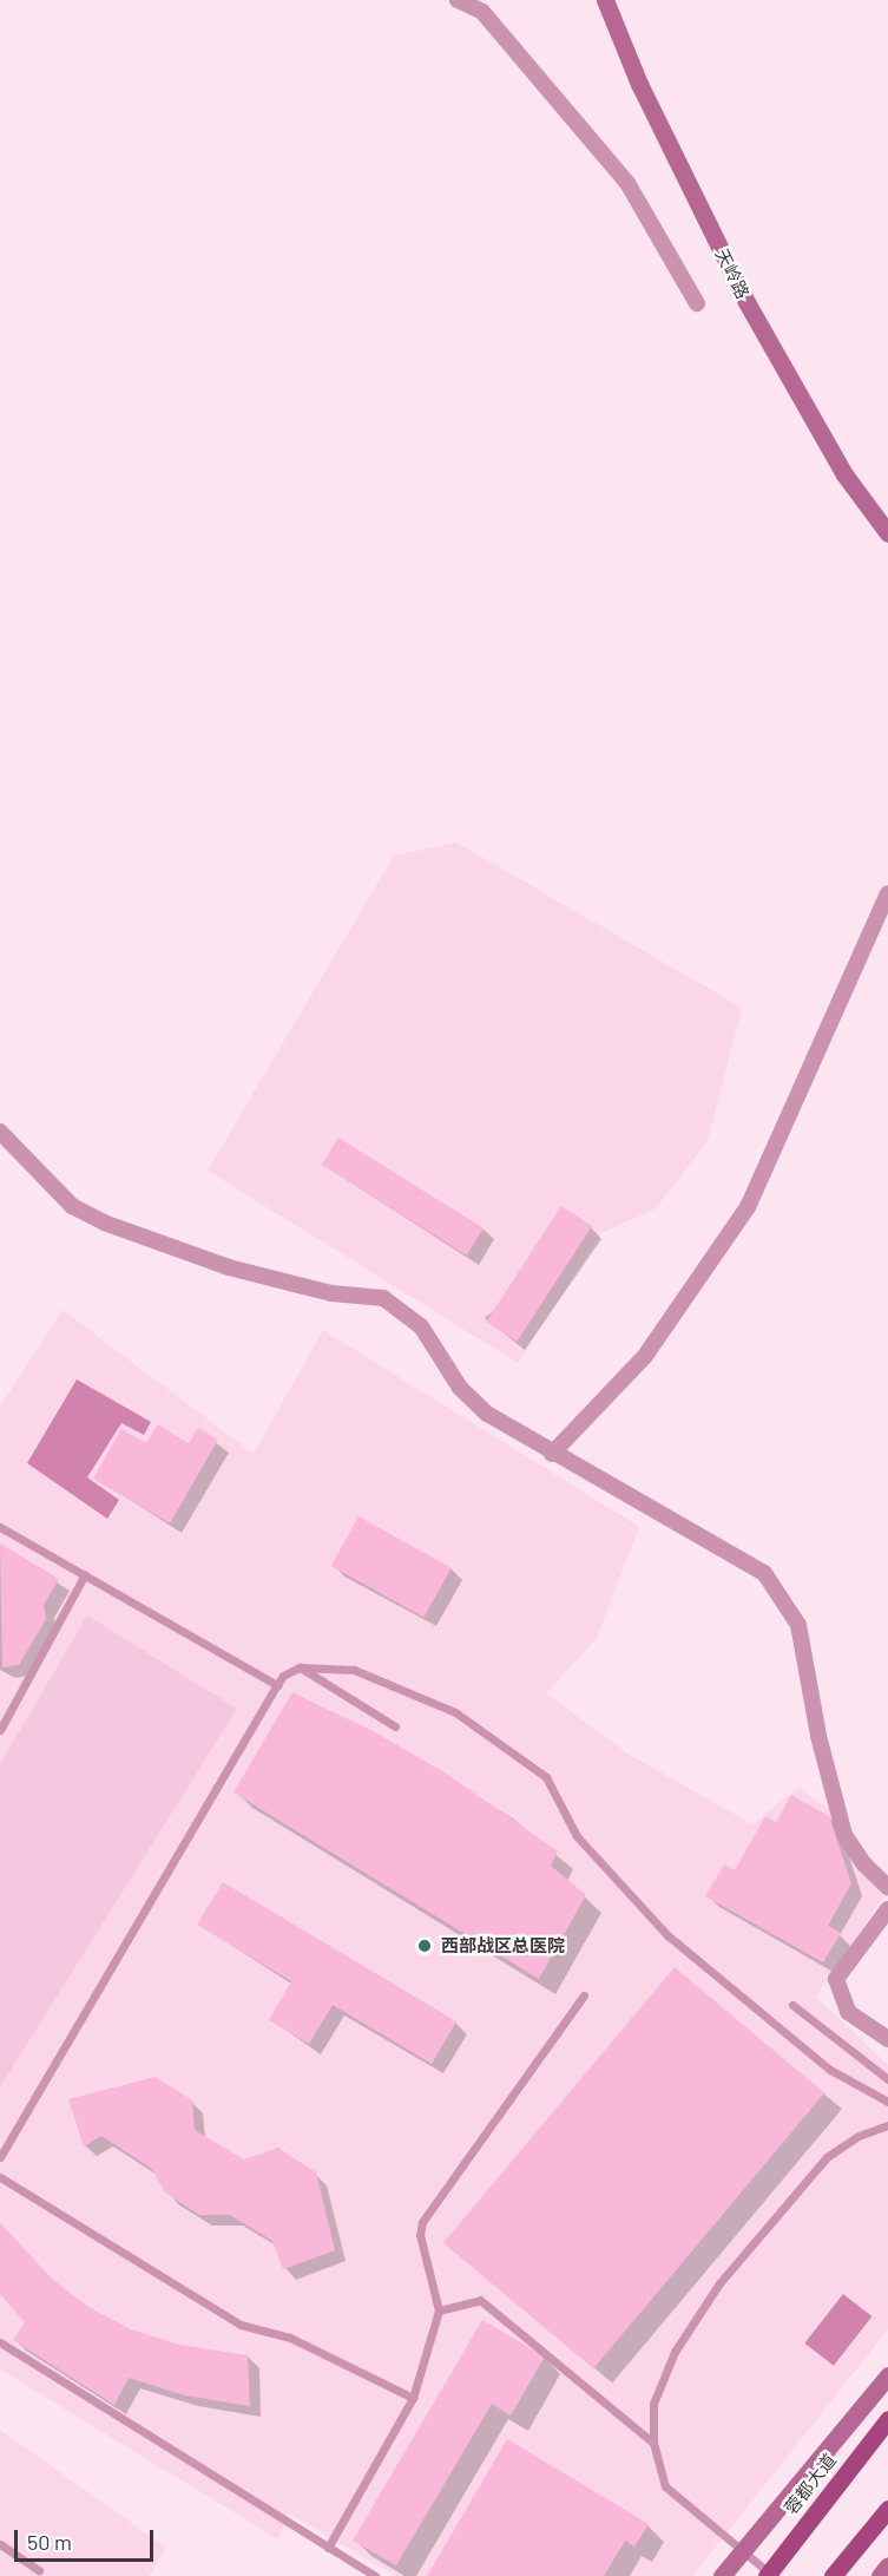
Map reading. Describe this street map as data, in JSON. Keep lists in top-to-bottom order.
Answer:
{
  "streets": {
    "main road": ["蓉都大道"],
    "street": ["天岭路"]
  },
  "places": ["西部战区总医院"],
  "scale_bar": "50 m"
}
